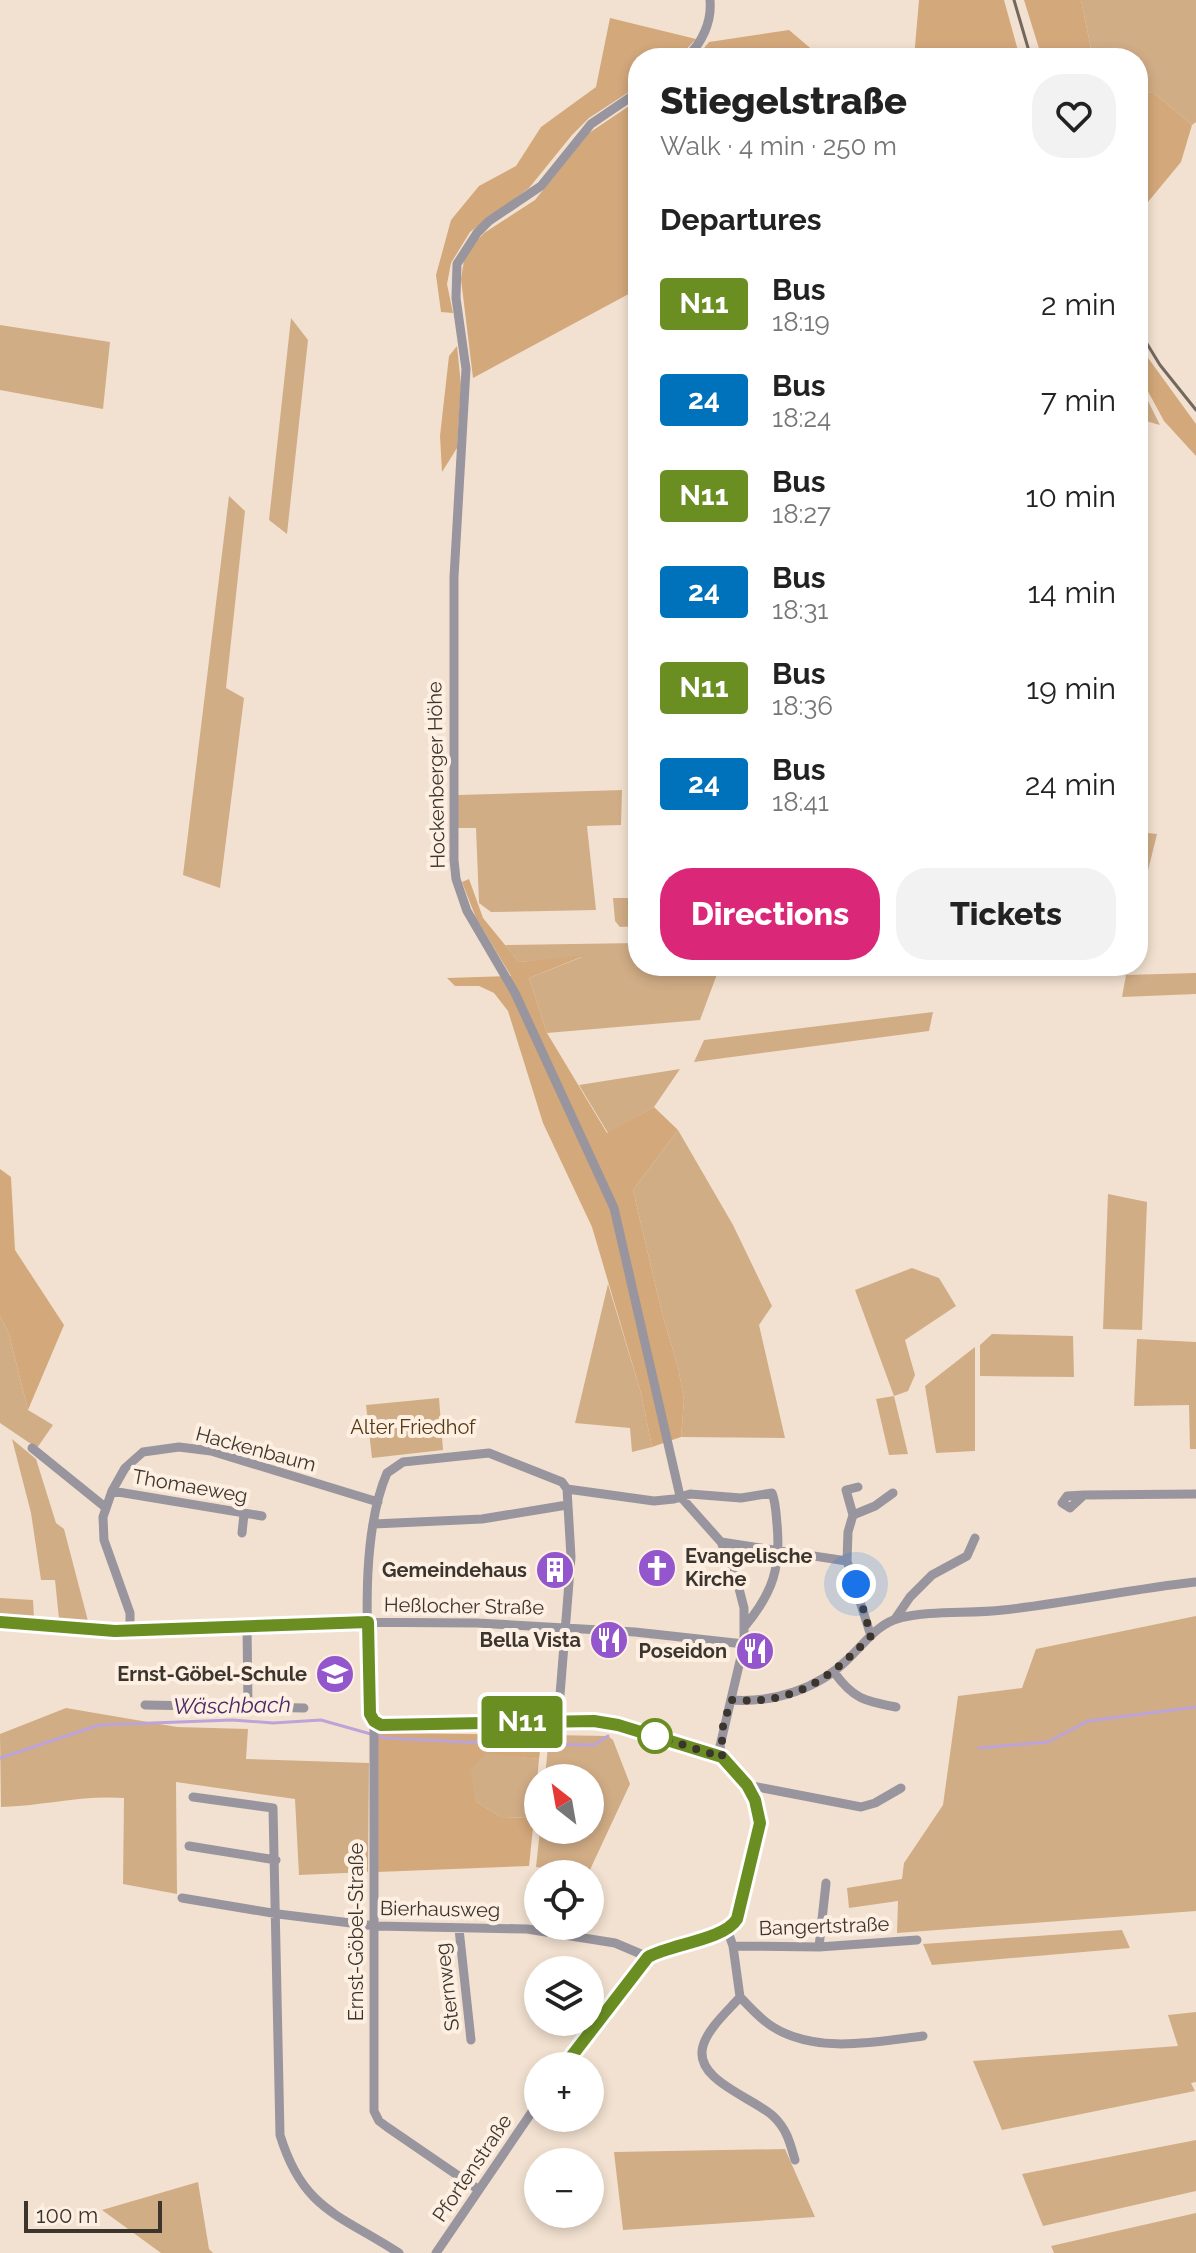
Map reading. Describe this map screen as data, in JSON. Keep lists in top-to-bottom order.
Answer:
{
  "streets": {
    "street": [
      "Hockenberger Höhe",
      "Hackenbaum",
      "Thomaeweg",
      "Heßlocher Straße",
      "Bierhausweg",
      "Bangertstraße",
      "Ernst-Göbel-Straße",
      "Sternweg",
      "Pfortenstraße"
    ]
  },
  "crossings": [
    ["Hackenbaum", "Thomaeweg"],
    ["Hackenbaum", "Heßlocher Straße"],
    ["Hackenbaum", "Ernst-Göbel-Straße"],
    ["Heßlocher Straße", "Ernst-Göbel-Straße"],
    ["Bierhausweg", "Ernst-Göbel-Straße"],
    ["Bierhausweg", "Sternweg"],
    ["Ernst-Göbel-Straße", "Pfortenstraße"]
  ],
  "water": ["Wäschbach"],
  "parks": ["Alter Friedhof"],
  "places": {
    "church": ["Evangelische Kirche"],
    "building": ["Gemeindehaus"],
    "restaurant": ["Bella Vista", "Poseidon"],
    "school or university": ["Ernst-Göbel-Schule"]
  },
  "lines": ["bus line N11"],
  "scale_bar": "100 m",
  "north": "top left",
  "page": {
    "on_map": "N11",
    "heading": [
      ["Stiegelstraße", "Walk · 4 min · 250 m"],
      "Departures"
    ],
    "list": [
      {
        "mark": "N11",
        "name": "Bus",
        "note": "18:19",
        "value": "2 min"
      },
      {
        "mark": "24",
        "name": "Bus",
        "note": "18:24",
        "value": "7 min"
      },
      {
        "mark": "N11",
        "name": "Bus",
        "note": "18:27",
        "value": "10 min"
      },
      {
        "mark": "24",
        "name": "Bus",
        "note": "18:31",
        "value": "14 min"
      },
      {
        "mark": "N11",
        "name": "Bus",
        "note": "18:36",
        "value": "19 min"
      },
      {
        "mark": "24",
        "name": "Bus",
        "note": "18:41",
        "value": "24 min"
      }
    ],
    "buttons": ["Directions", "Tickets"],
    "map_buttons": ["+", "−"],
    "scale": "100 m"
  }
}
